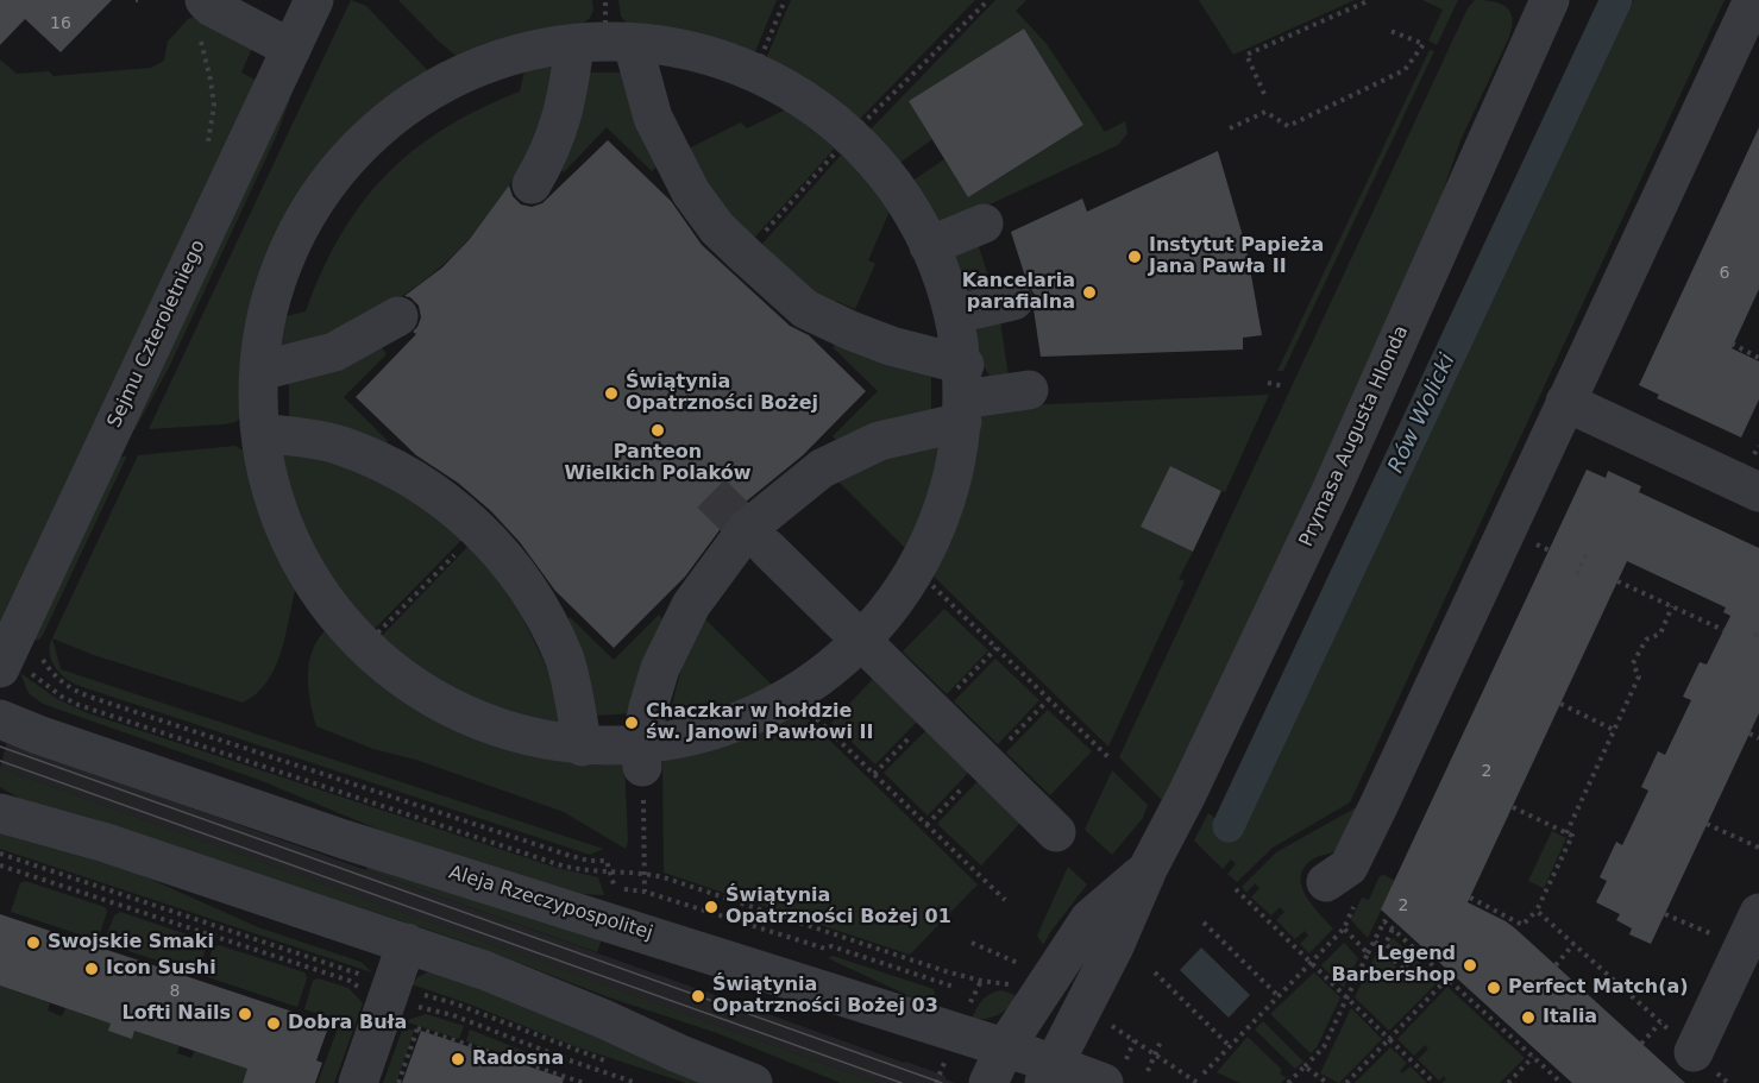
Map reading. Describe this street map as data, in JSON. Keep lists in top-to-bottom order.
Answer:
{
  "streets": {
    "street": ["Sejmu Czteroletniego", "Prymasa Augusta Hlonda", "Aleja Rzeczypospolitej"]
  },
  "crossings": [
    ["Prymasa Augusta Hlonda", "Aleja Rzeczypospolitej"]
  ],
  "water": ["Rów Wolicki"],
  "places": [
    "Instytut Papieża Jana Pawła II",
    "Kancelaria parafialna",
    "Świątynia Opatrzności Bożej",
    "Panteon Wielkich Polaków",
    "Chaczkar w hołdzie św. Janowi Pawłowi II",
    "Świątynia Opatrzności Bożej 01",
    "Swojskie Smaki",
    "Legend Barbershop",
    "Icon Sushi",
    "Perfect Match(a)",
    "Świątynia Opatrzności Bożej 03",
    "Lofti Nails",
    "Italia",
    "Dobra Buła",
    "Radosna"
  ],
  "house_numbers": [
    "16",
    "6",
    "2",
    "2",
    "8"
  ]
}
